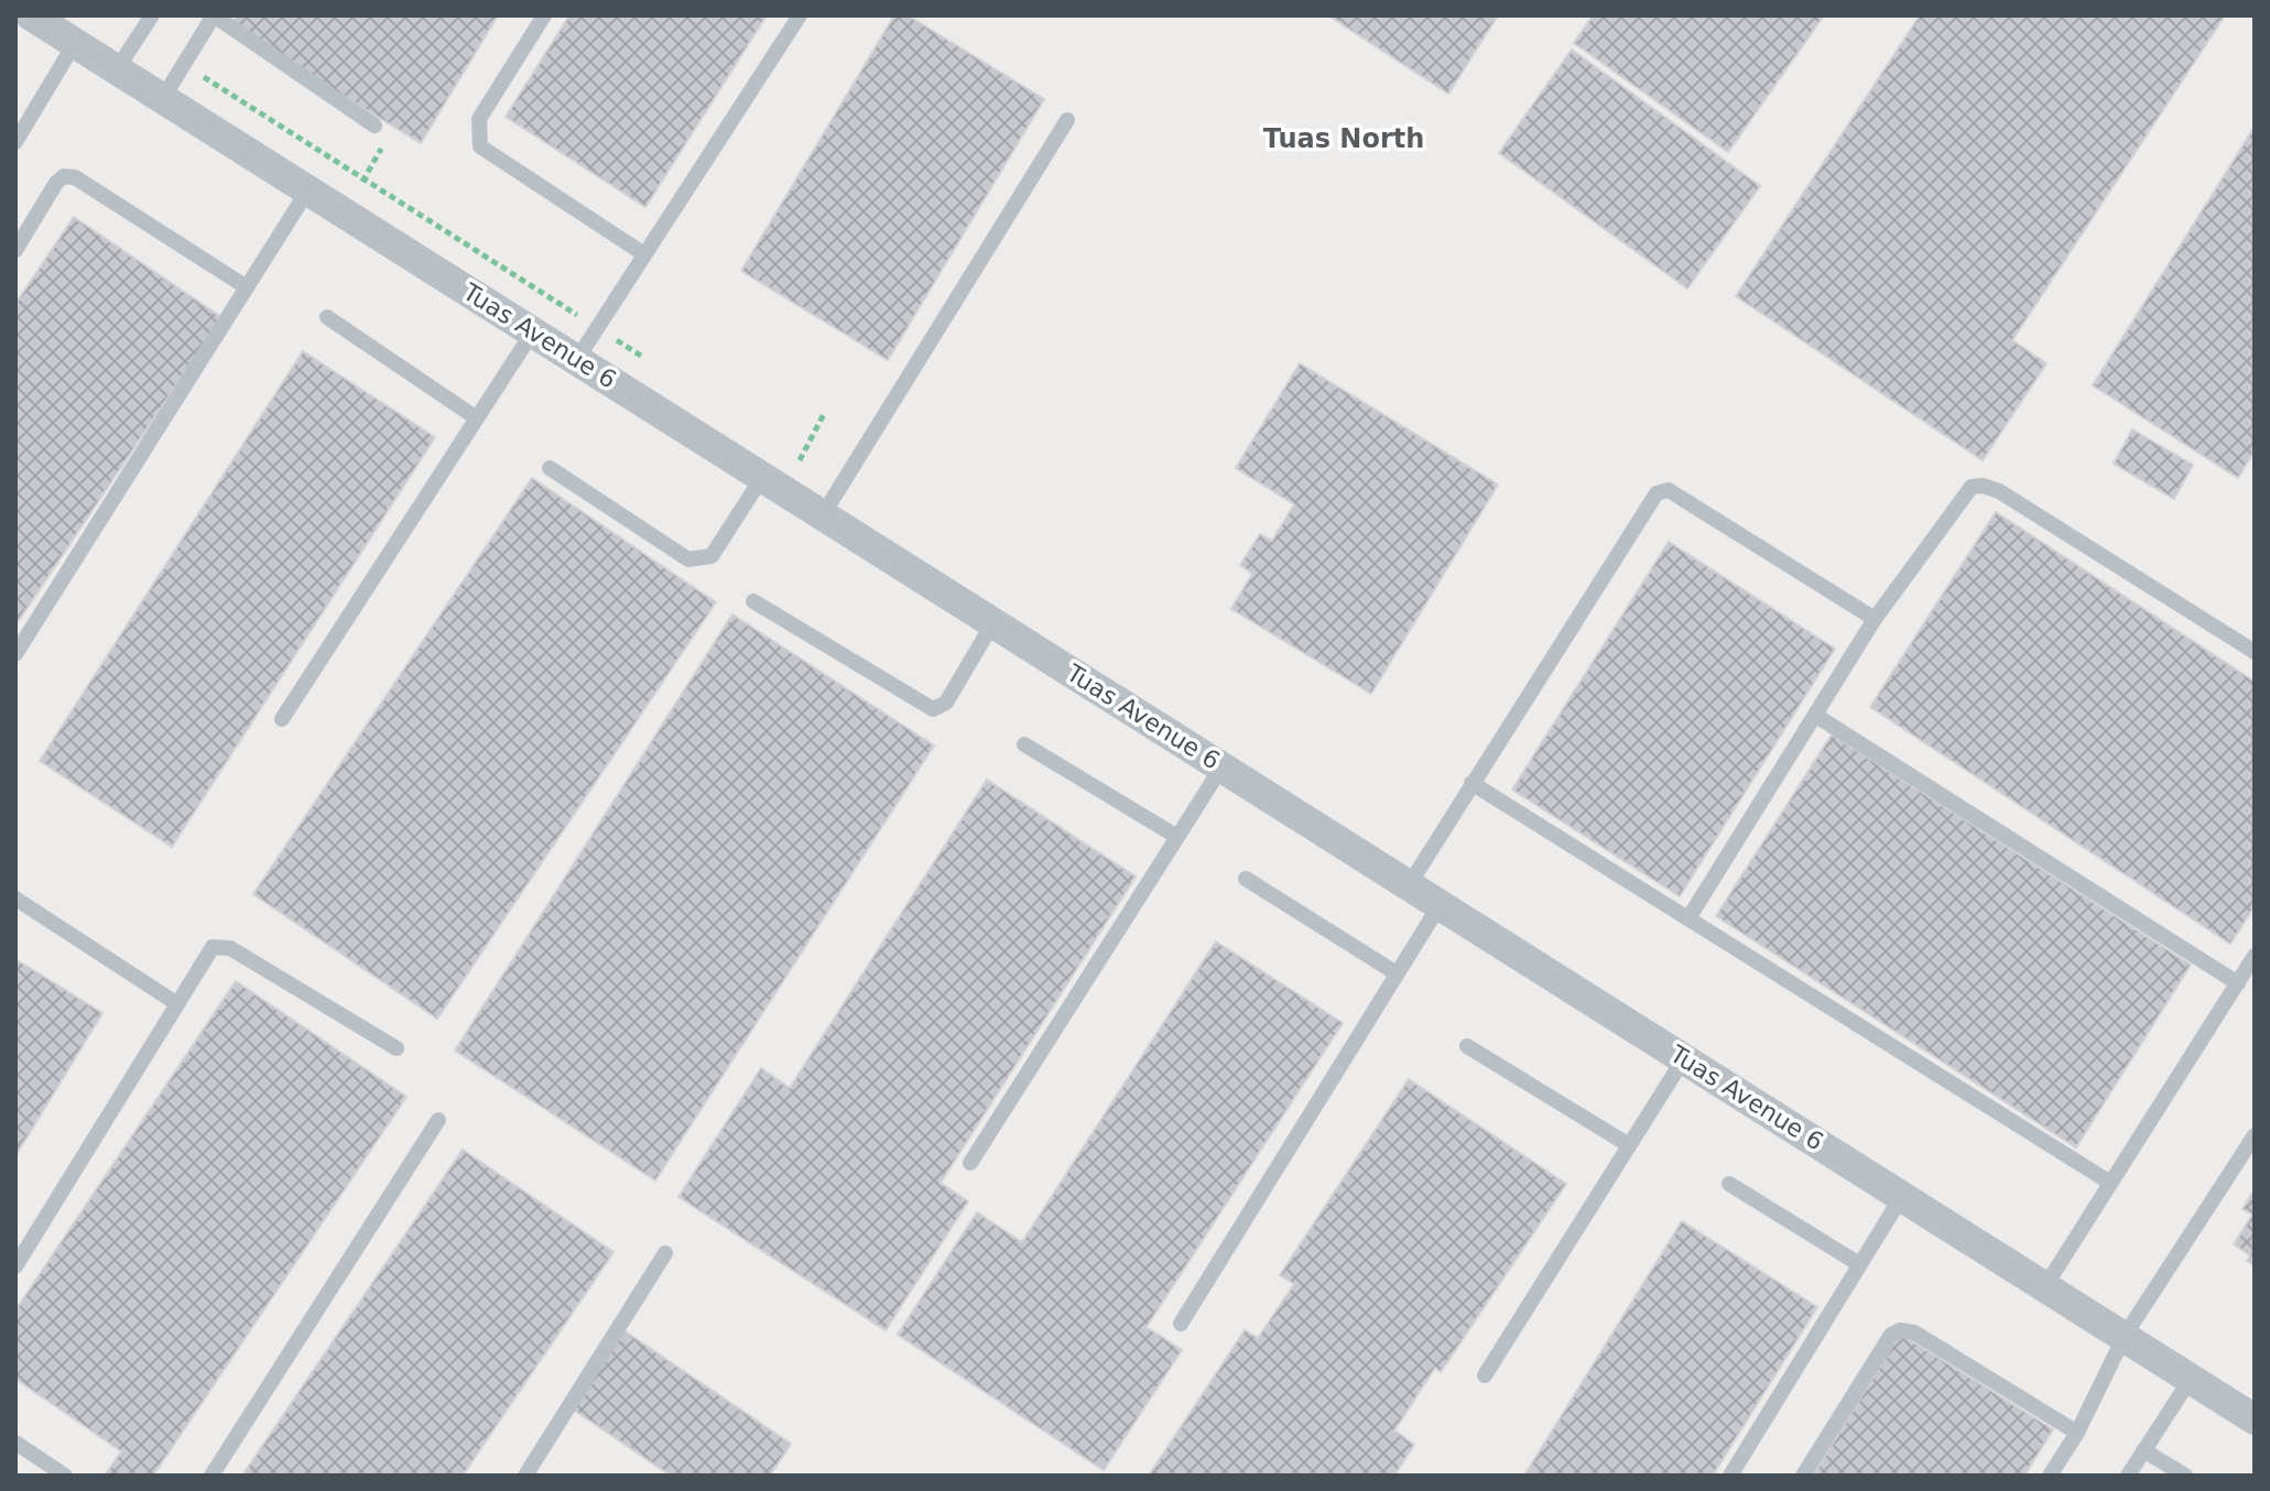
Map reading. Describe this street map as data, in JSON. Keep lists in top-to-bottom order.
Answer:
{
  "streets": {
    "street": ["Tuas Avenue 6"]
  },
  "districts": ["Tuas North"]
}
